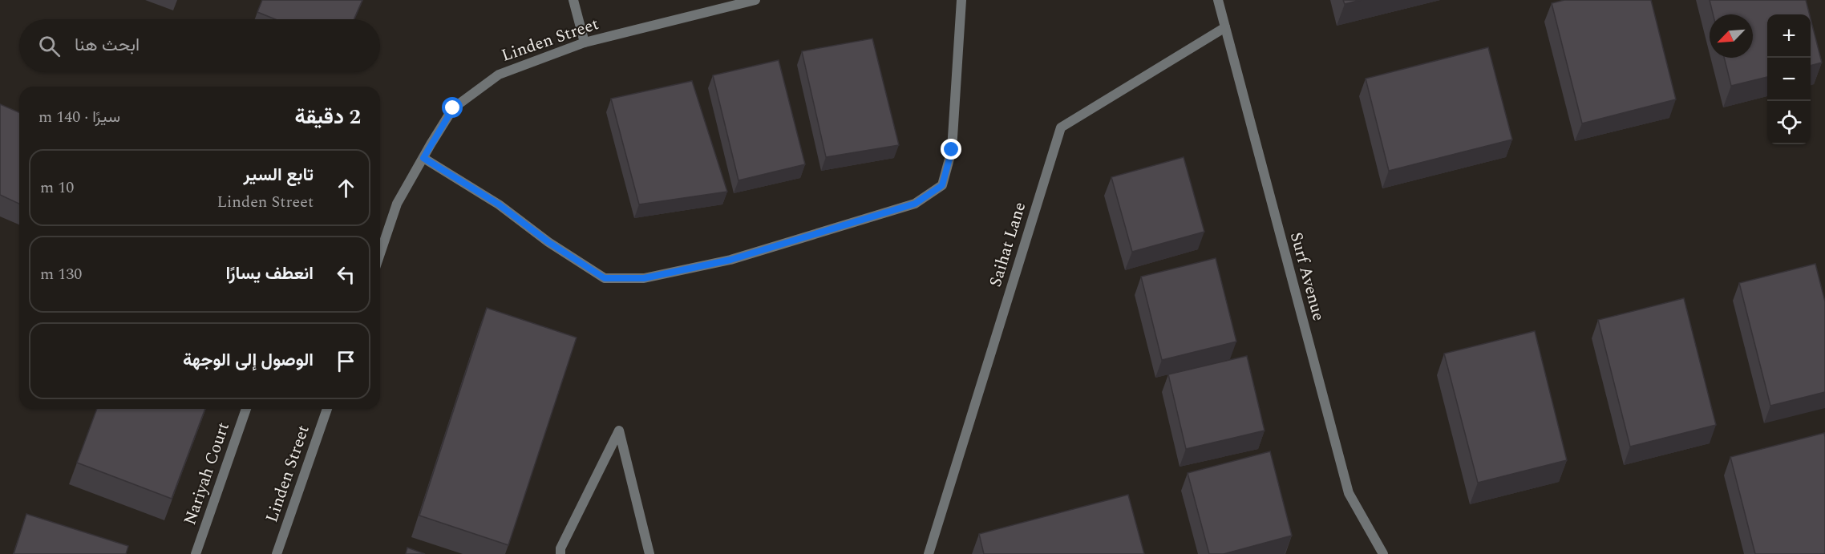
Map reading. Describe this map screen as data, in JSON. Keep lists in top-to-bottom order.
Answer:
{
  "streets": {
    "street": [
      "Linden Street",
      "Saihat Lane",
      "Surf Avenue",
      "Nariyah Court"
    ]
  },
  "crossings": [
    ["Saihat Lane", "Surf Avenue"]
  ],
  "north": "bottom left",
  "page": {
    "map_buttons": ["+", "−"],
    "search": "ابحث هنا",
    "heading": ["2 دقيقة", "سيرًا · 140 m"],
    "list": [
      ["تابع السير", "Linden Street", "10 m"],
      ["انعطف يسارًا", "130 m"],
      "الوصول إلى الوجهة"
    ]
  }
}
